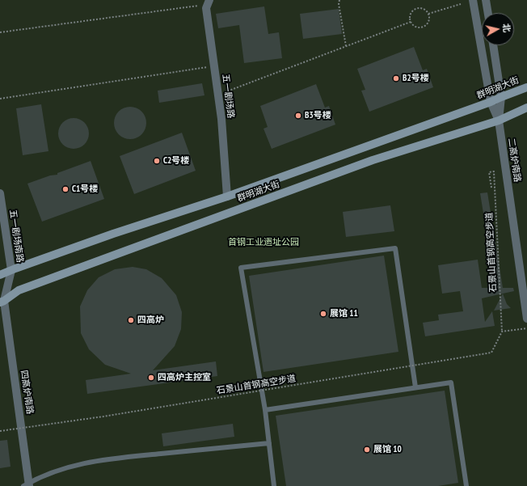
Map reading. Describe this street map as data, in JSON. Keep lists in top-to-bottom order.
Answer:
{
  "streets": {
    "main road": ["群明湖大街"],
    "street": [
      "五一剧场路",
      "二高炉南路",
      "五一剧场南路",
      "四高炉南路"
    ],
    "path": ["石景山首钢高空步道"]
  },
  "crossings": [
    ["群明湖大街", "五一剧场路"],
    ["群明湖大街", "二高炉南路"],
    ["群明湖大街", "五一剧场南路"],
    ["群明湖大街", "四高炉南路"],
    ["五一剧场南路", "四高炉南路"]
  ],
  "parks": ["首钢工业遗址公园"],
  "places": [
    "B2号楼",
    "B3号楼",
    "C2号楼",
    "C1号楼",
    "展馆 11",
    "四高炉",
    "四高炉主控室",
    "展馆 10"
  ],
  "north": "right"
}
